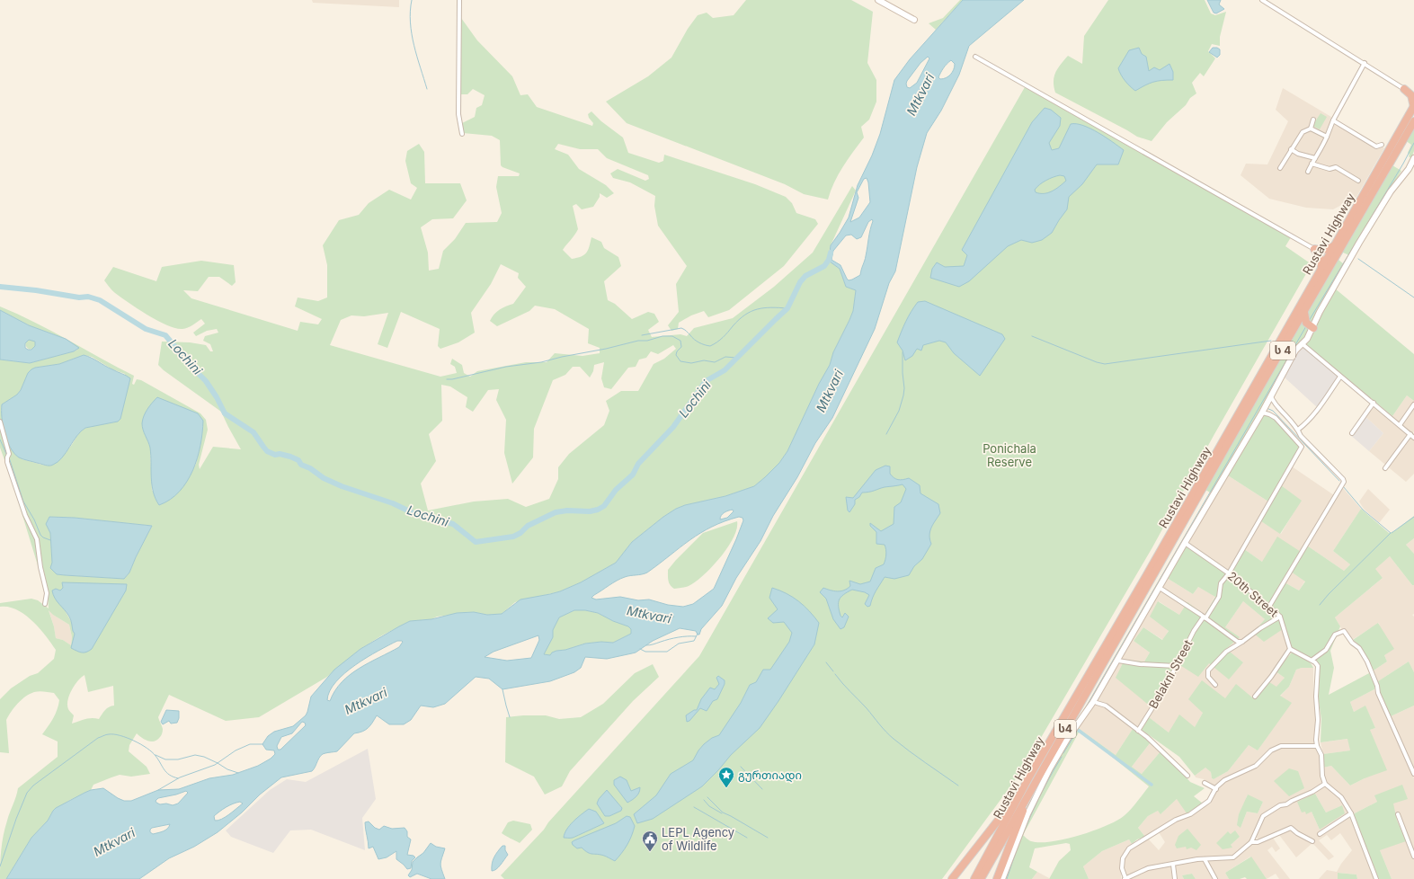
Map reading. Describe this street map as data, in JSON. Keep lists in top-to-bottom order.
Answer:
{
  "streets": {
    "highway": ["Rustavi Highway", "ს 4", "ს4"],
    "street": ["20th Street", "Belakni Street"]
  },
  "crossings": [
    ["20th Street", "Belakni Street"]
  ],
  "water": ["Mtkvari", "Lochini"],
  "parks": ["Ponichala Reserve"],
  "places": {
    "place": ["გურთიადი"],
    "public building": ["LEPL Agency of Wildlife"]
  }
}
